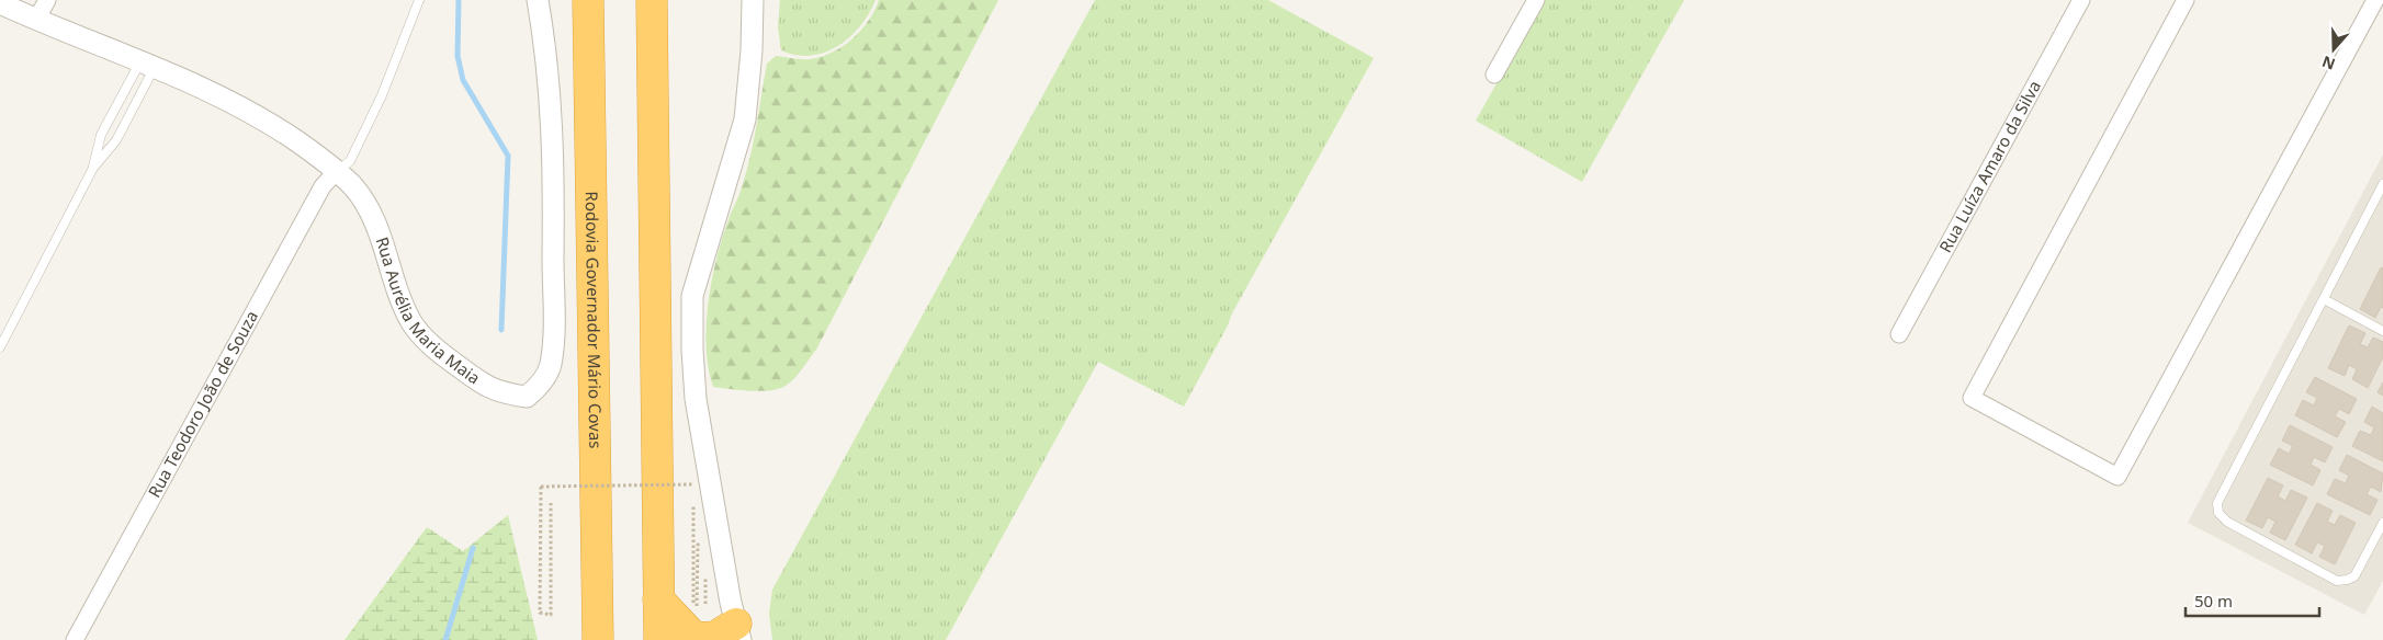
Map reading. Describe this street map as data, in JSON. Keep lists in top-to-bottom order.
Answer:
{
  "streets": {
    "highway": ["Rodovia Governador Mário Covas"],
    "street": ["Rua Luíza Amaro da Silva", "Rua Aurélia Maria Maia", "Rua Teodoro João de Souza"]
  },
  "crossings": [
    ["Rua Aurélia Maria Maia", "Rua Teodoro João de Souza"]
  ],
  "scale_bar": "50 m",
  "north": "bottom"
}
